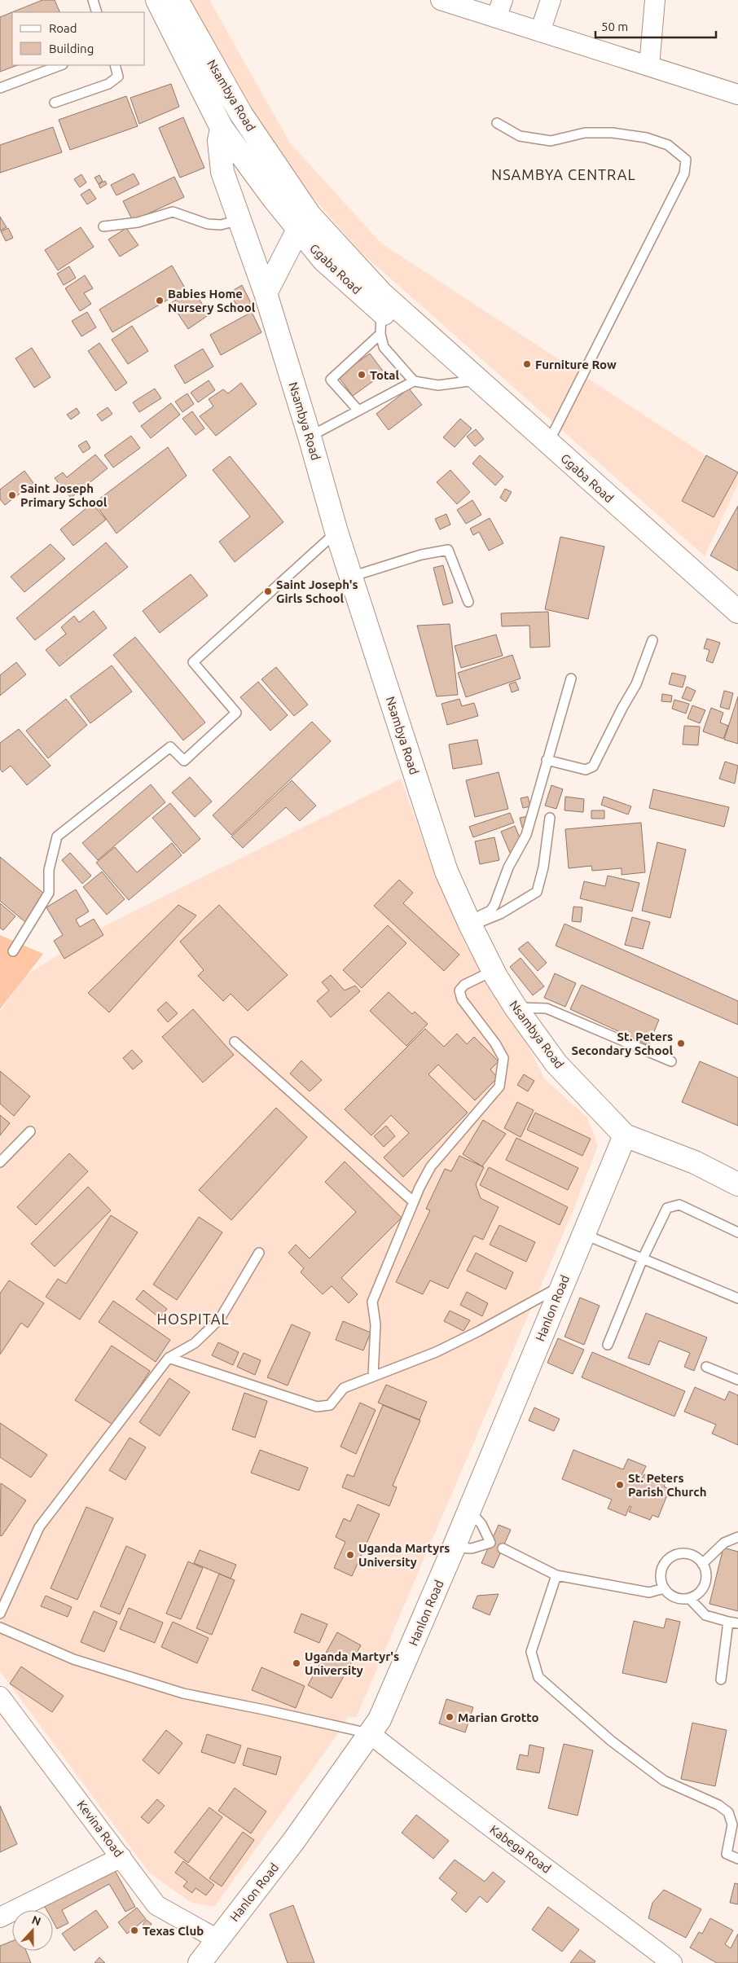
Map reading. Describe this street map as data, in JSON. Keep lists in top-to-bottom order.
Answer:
{
  "streets": {
    "main road": ["Nsambya Road", "Ggaba Road", "Hanlon Road"],
    "street": ["Kevina Road", "Kabega Road"]
  },
  "crossings": [
    ["Nsambya Road", "Ggaba Road"],
    ["Nsambya Road", "Hanlon Road"],
    ["Hanlon Road", "Kevina Road"],
    ["Hanlon Road", "Kabega Road"]
  ],
  "districts": ["NSAMBYA CENTRAL", "HOSPITAL"],
  "places": [
    "Babies Home Nursery School",
    "Furniture Row",
    "Total",
    "Saint Joseph Primary School",
    "Saint Joseph's Girls School",
    "St. Peters Secondary School",
    "St. Peters Parish Church",
    "Uganda Martyrs University",
    "Uganda Martyr's University",
    "Marian Grotto",
    "Texas Club"
  ],
  "legend": ["Road", "Building"],
  "scale_bar": "50 m",
  "north": "top"
}
